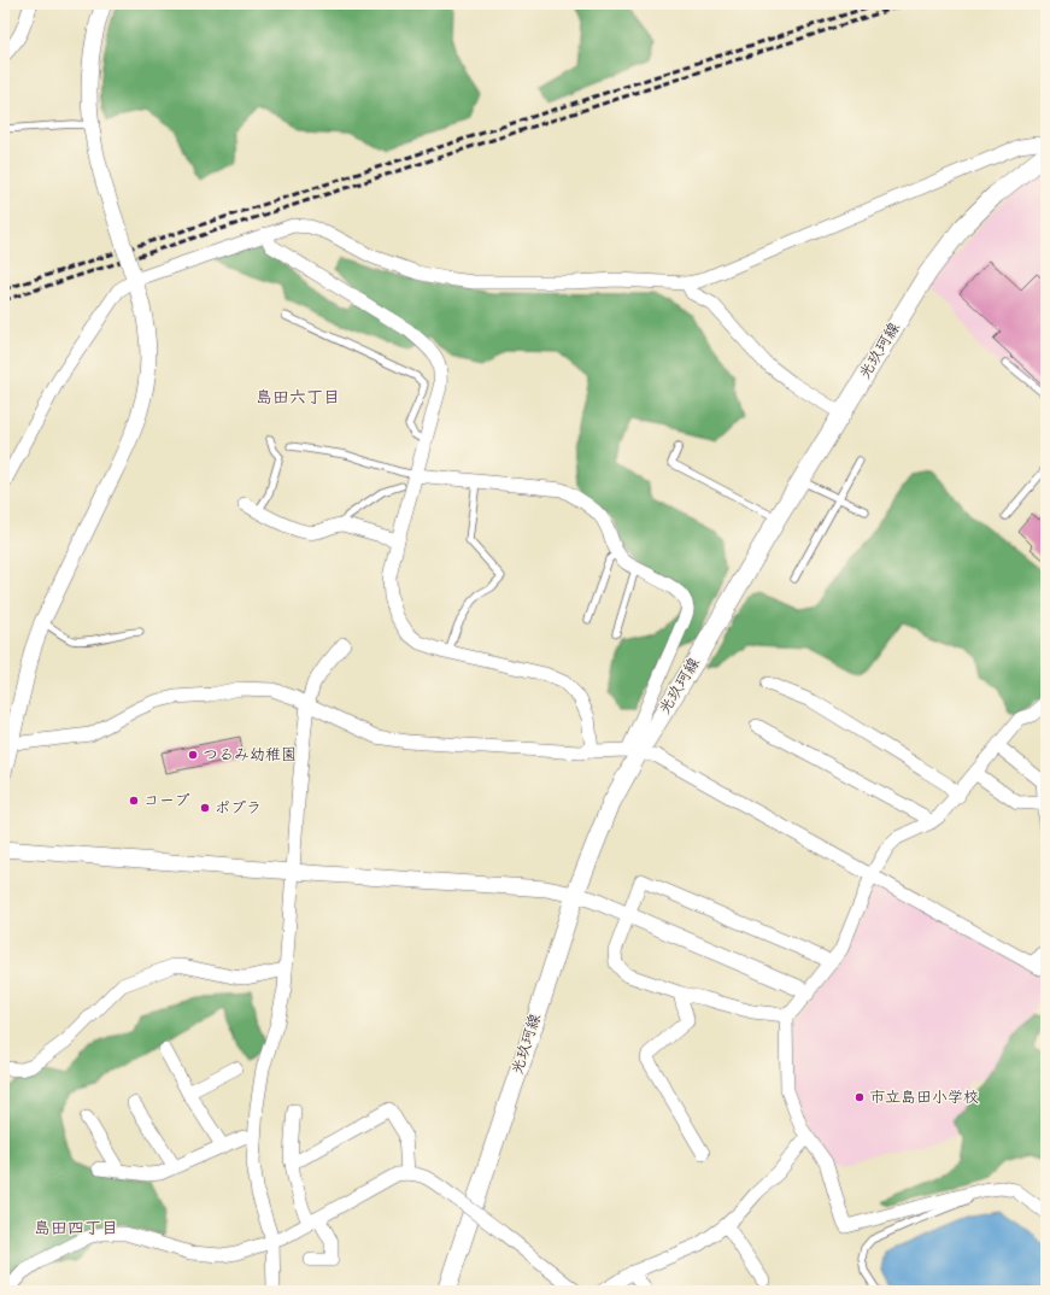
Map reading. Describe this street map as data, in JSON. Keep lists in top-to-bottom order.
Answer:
{
  "streets": {
    "main road": ["光玖珂線"]
  },
  "districts": ["島田六丁目", "島田四丁目"],
  "places": [
    "つるみ幼稚園",
    "コープ",
    "ポプラ",
    "市立島田小学校"
  ]
}
